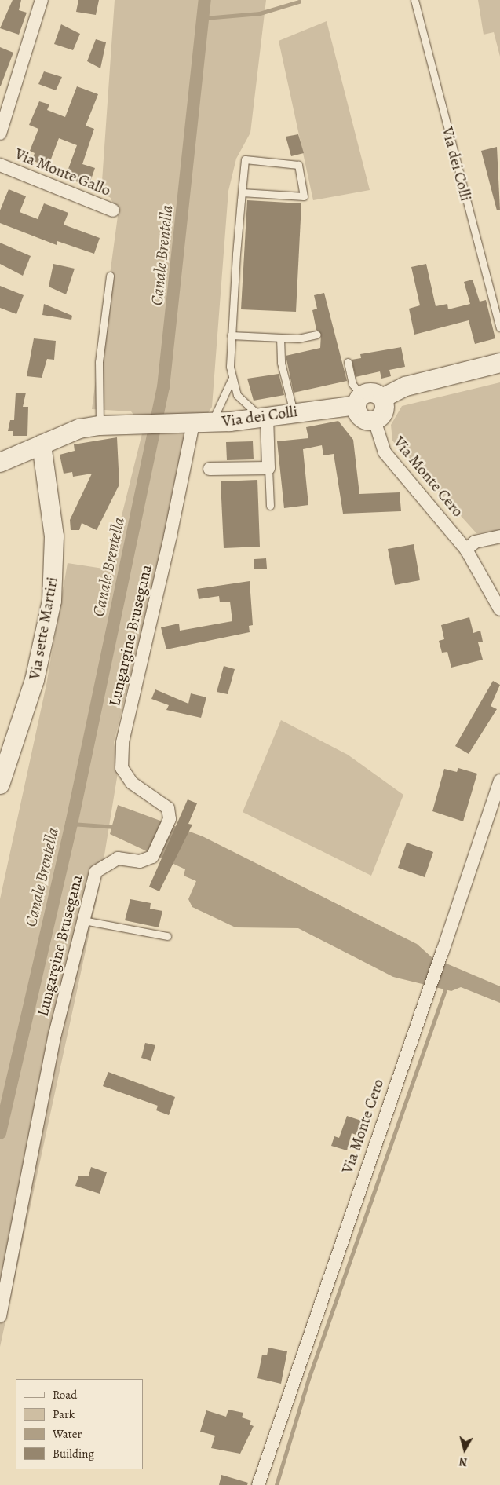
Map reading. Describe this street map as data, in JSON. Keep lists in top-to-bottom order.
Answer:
{
  "streets": {
    "main road": ["Via dei Colli", "Via sette Martiri"],
    "street": ["Via Monte Gallo", "Via Monte Cero", "Lungargine Brusegana"]
  },
  "crossings": [
    ["Via dei Colli", "Via Monte Cero"],
    ["Via dei Colli", "Lungargine Brusegana"]
  ],
  "water": ["Canale Brentella"],
  "legend": [
    "Road",
    "Park",
    "Water",
    "Building"
  ],
  "north": "bottom"
}
